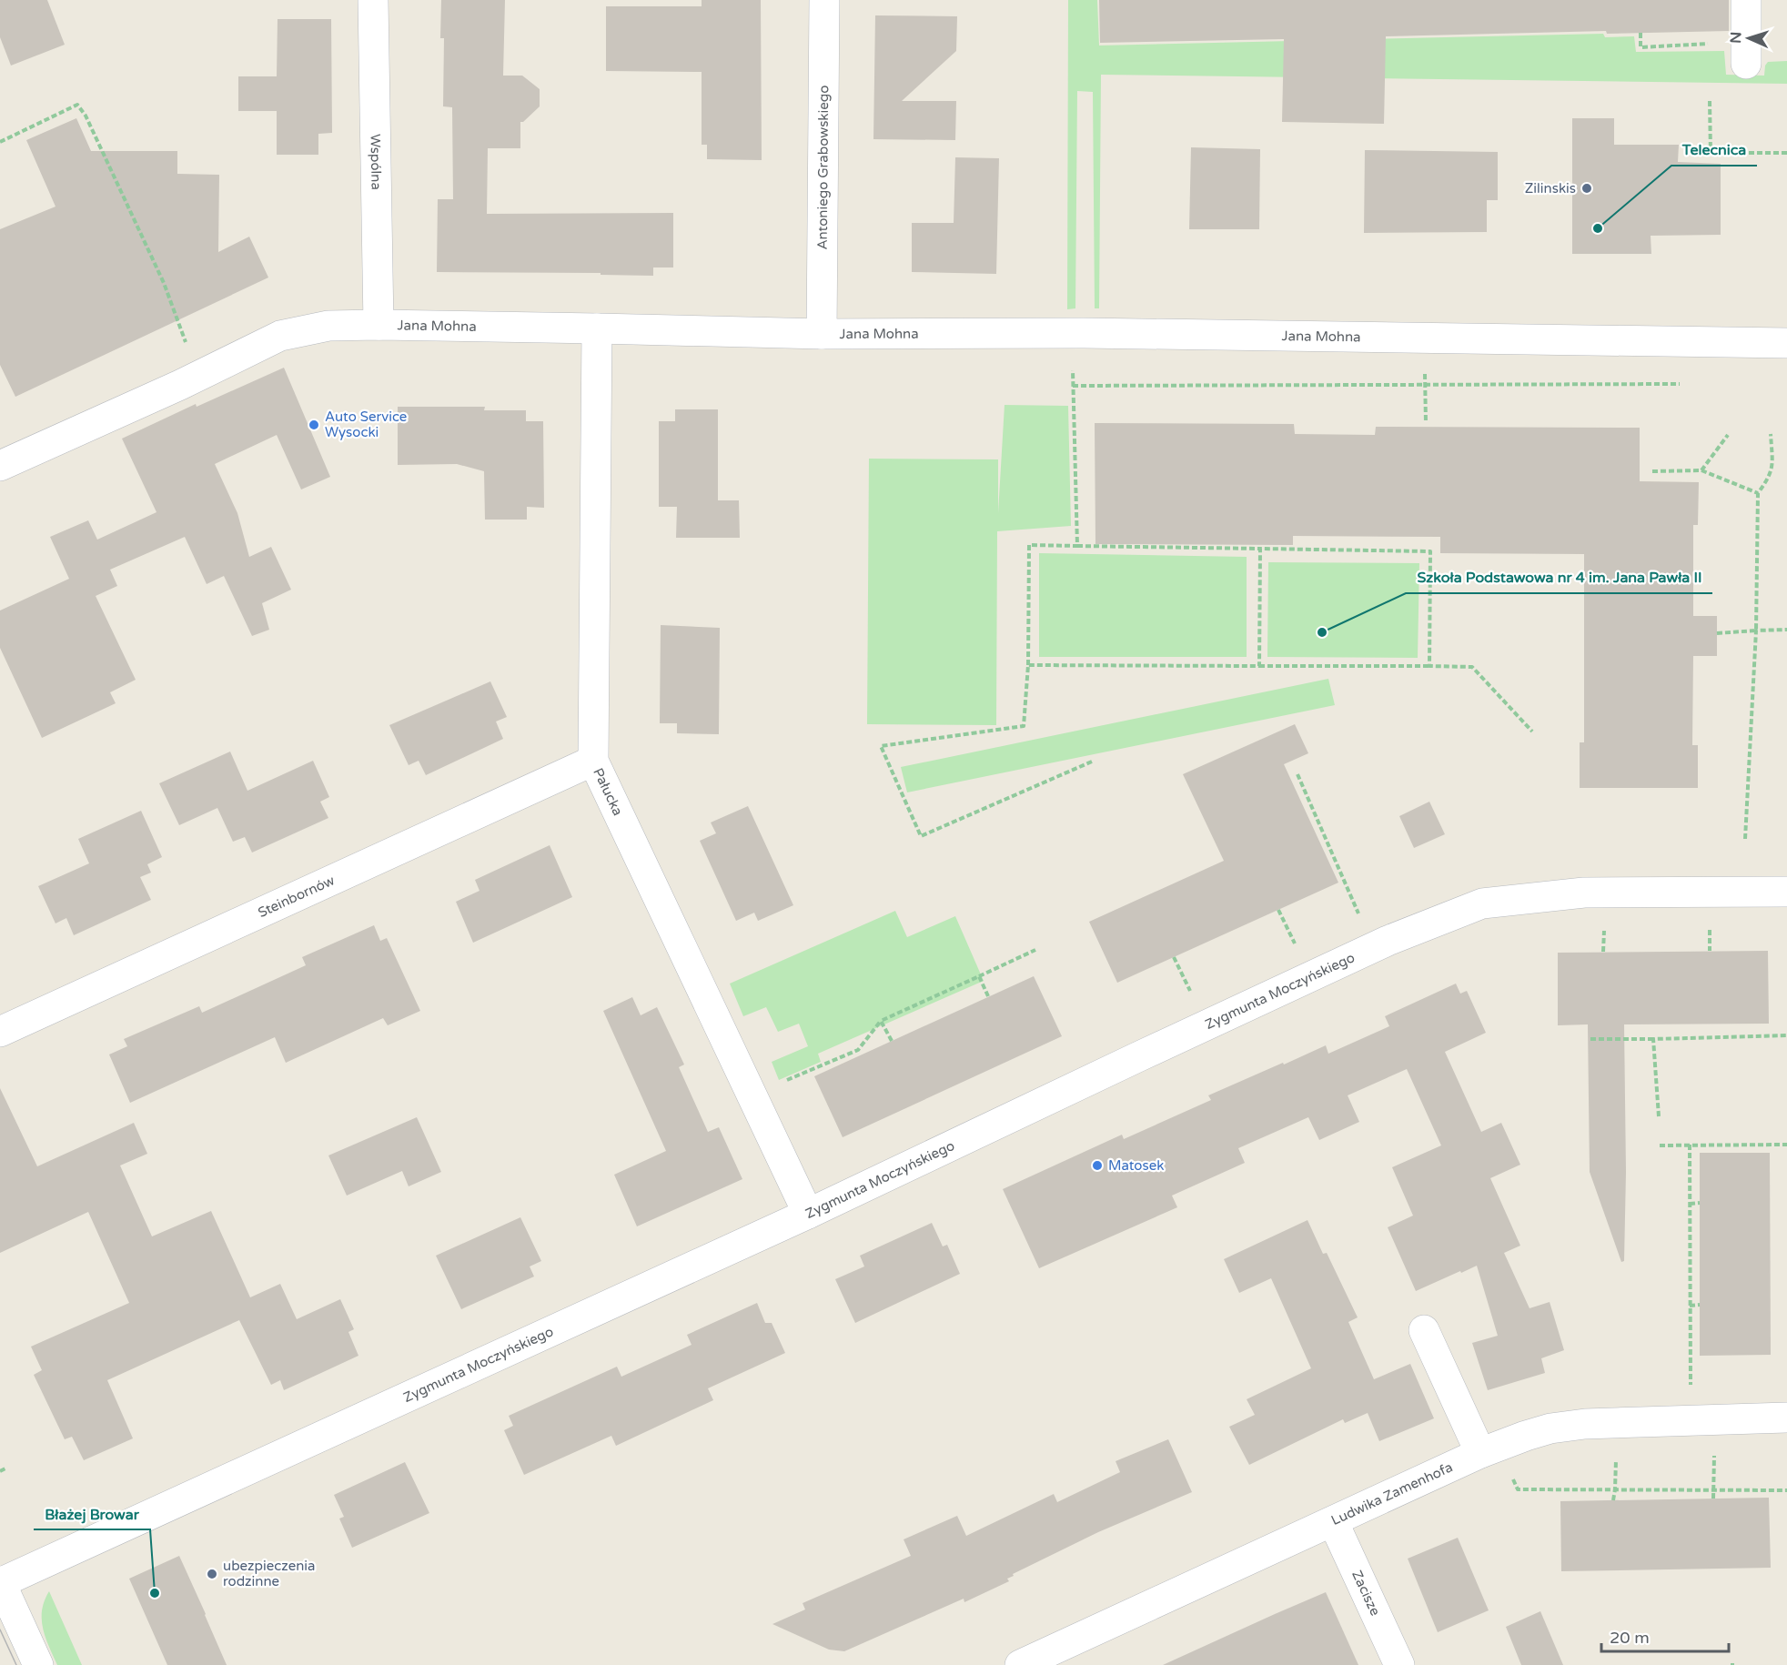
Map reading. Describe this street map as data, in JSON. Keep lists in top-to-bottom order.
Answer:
{
  "streets": {
    "street": [
      "Wspólna",
      "Antoniego Grabowskiego",
      "Jana Mohna",
      "Pałucka",
      "Steinbornów",
      "Zygmunta Moczyńskiego",
      "Ludwika Zamenhofa",
      "Zacisze"
    ]
  },
  "crossings": [
    ["Wspólna", "Jana Mohna"],
    ["Antoniego Grabowskiego", "Jana Mohna"],
    ["Jana Mohna", "Pałucka"],
    ["Pałucka", "Steinbornów"],
    ["Pałucka", "Zygmunta Moczyńskiego"],
    ["Ludwika Zamenhofa", "Zacisze"]
  ],
  "places": [
    "Zilinskis",
    "Telecnica",
    "Auto Service Wysocki",
    "Szkoła Podstawowa nr 4 im. Jana Pawła II",
    "Matosek",
    "ubezpieczenia rodzinne",
    "Błażej Browar"
  ],
  "scale_bar": "20 m",
  "north": "left"
}
